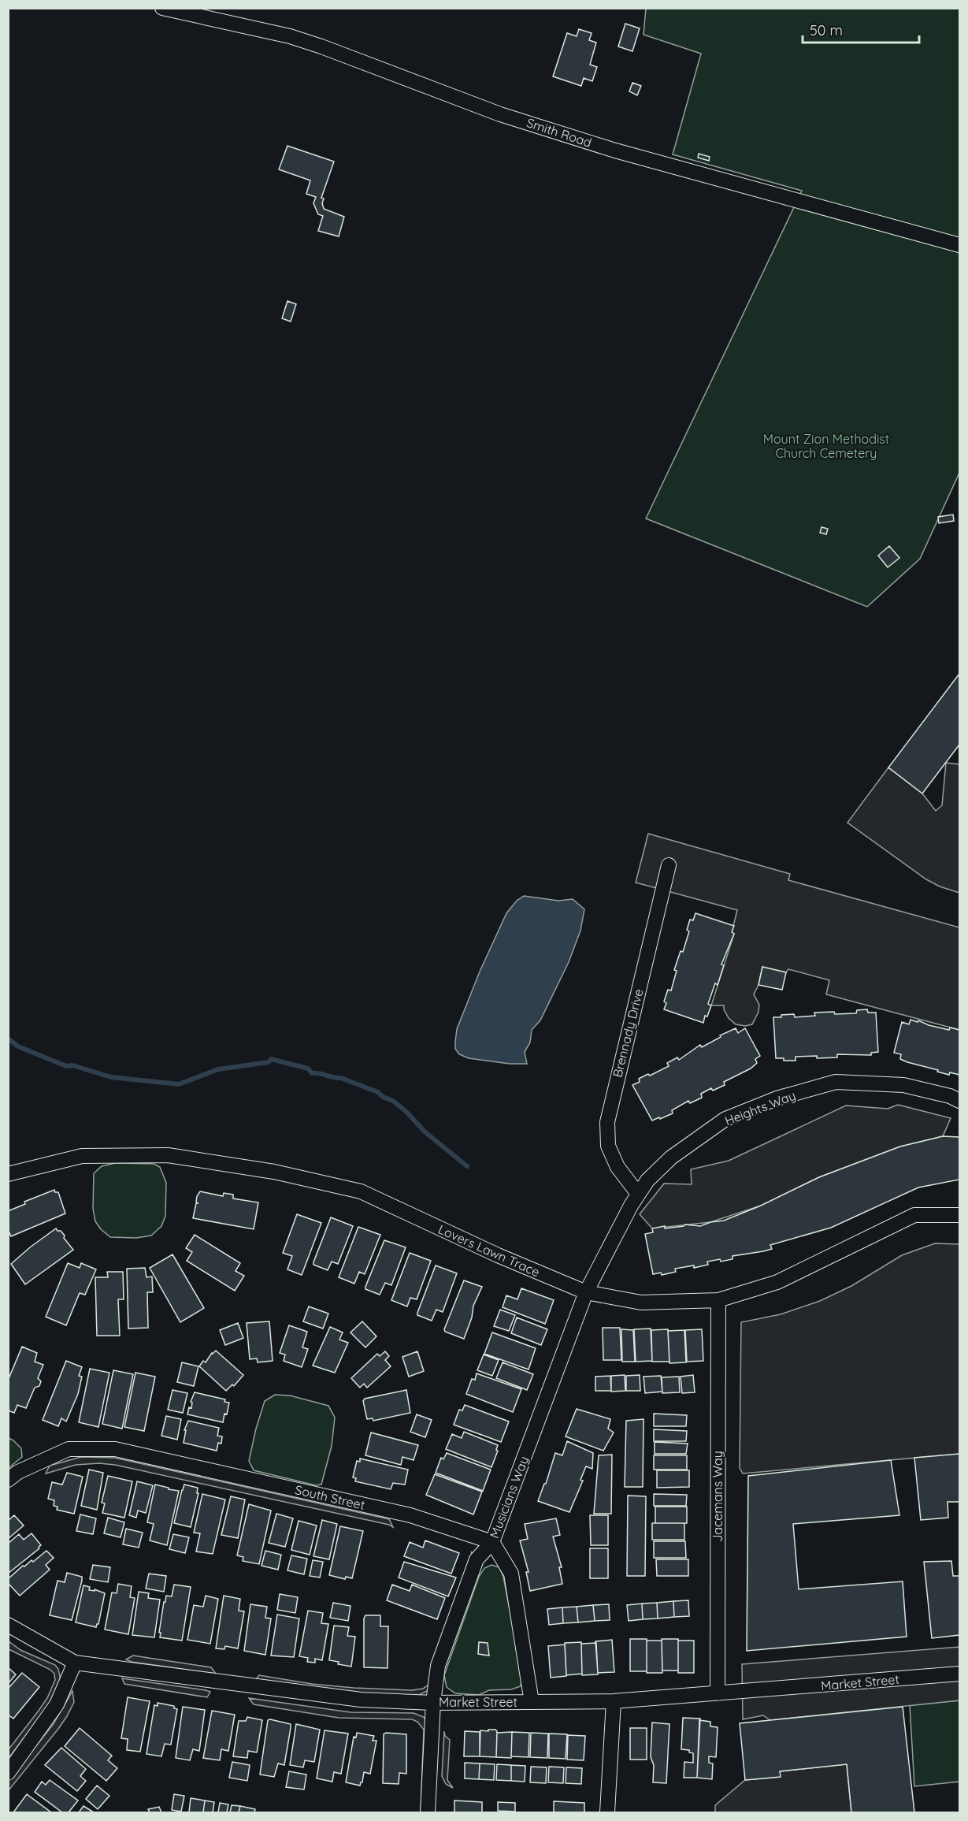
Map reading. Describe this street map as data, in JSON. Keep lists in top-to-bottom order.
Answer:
{
  "streets": {
    "street": [
      "Smith Road",
      "Brennady Drive",
      "Heights Way",
      "Lovers Lawn Trace",
      "Jacemans Way",
      "South Street",
      "Musicians Way",
      "Market Street"
    ]
  },
  "crossings": [
    ["Brennady Drive", "Heights Way"],
    ["Heights Way", "Lovers Lawn Trace"],
    ["Heights Way", "Musicians Way"],
    ["Lovers Lawn Trace", "Jacemans Way"],
    ["Lovers Lawn Trace", "Musicians Way"],
    ["Jacemans Way", "Market Street"],
    ["South Street", "Musicians Way"],
    ["Musicians Way", "Market Street"]
  ],
  "parks": ["Mount Zion Methodist Church Cemetery"],
  "scale_bar": "50 m"
}
